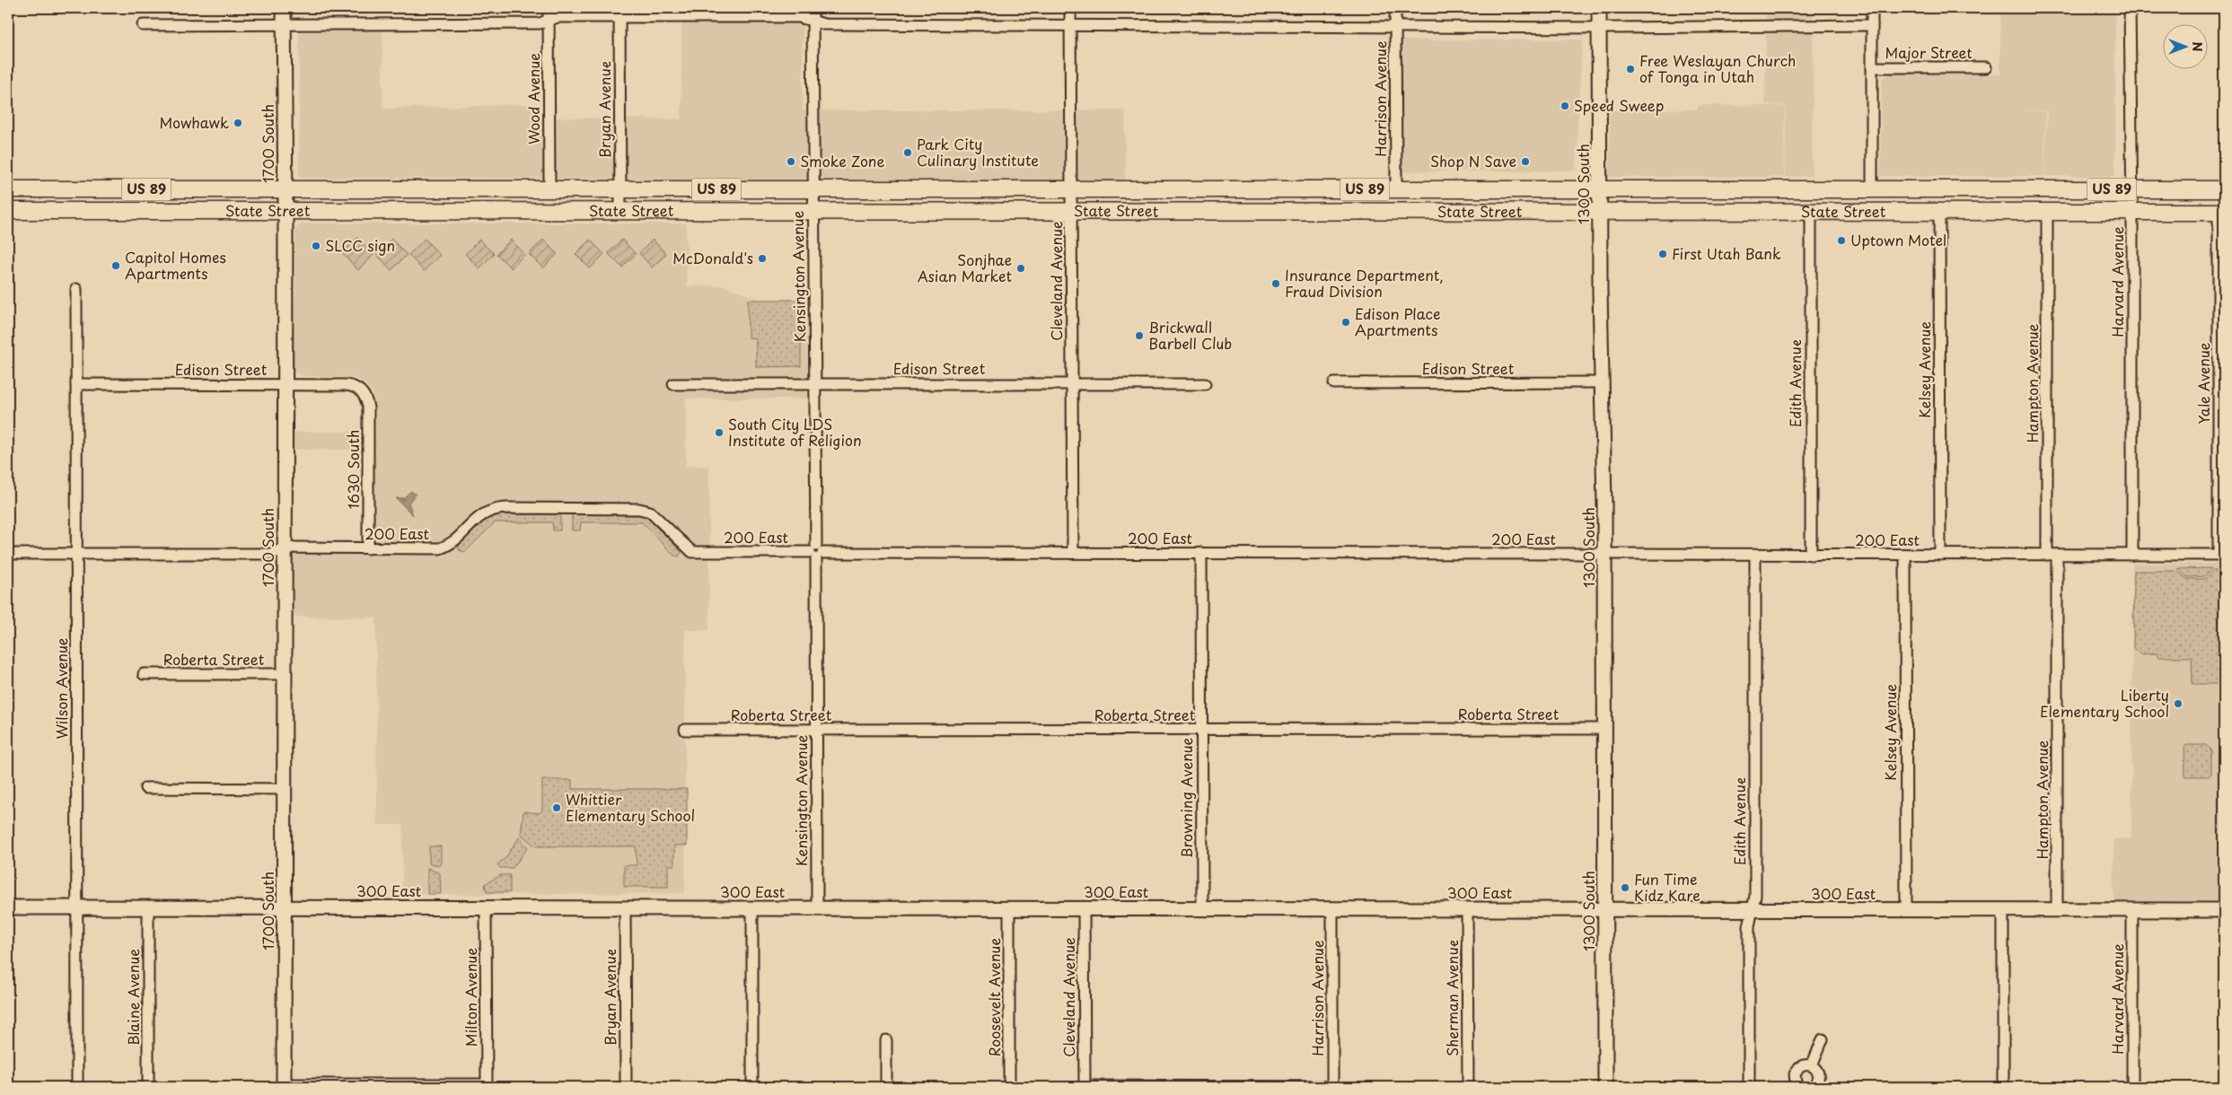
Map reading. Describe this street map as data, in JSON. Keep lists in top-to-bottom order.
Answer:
{
  "streets": {
    "main road": ["US 89", "State Street"],
    "street": [
      "Major Street",
      "Wood Avenue",
      "Harrison Avenue",
      "Bryan Avenue",
      "1700 South",
      "1300 South",
      "Kensington Avenue",
      "Cleveland Avenue",
      "Harvard Avenue",
      "Edison Street",
      "Kelsey Avenue",
      "Edith Avenue",
      "Hampton Avenue",
      "Yale Avenue",
      "1630 South",
      "200 East",
      "Roberta Street",
      "Wilson Avenue",
      "Browning Avenue",
      "300 East",
      "Blaine Avenue",
      "Milton Avenue",
      "Roosevelt Avenue",
      "Sherman Avenue"
    ]
  },
  "crossings": [
    ["Wood Avenue", "State Street"],
    ["Harrison Avenue", "State Street"],
    ["Harrison Avenue", "300 East"],
    ["Bryan Avenue", "State Street"],
    ["Bryan Avenue", "300 East"],
    ["1700 South", "State Street"],
    ["1700 South", "Edison Street"],
    ["1700 South", "200 East"],
    ["1700 South", "Roberta Street"],
    ["1700 South", "300 East"],
    ["1300 South", "State Street"],
    ["1300 South", "Edison Street"],
    ["1300 South", "200 East"],
    ["1300 South", "Roberta Street"],
    ["1300 South", "300 East"],
    ["State Street", "Kensington Avenue"],
    ["State Street", "Cleveland Avenue"],
    ["State Street", "Harvard Avenue"],
    ["State Street", "Kelsey Avenue"],
    ["State Street", "Edith Avenue"],
    ["State Street", "Hampton Avenue"],
    ["State Street", "Yale Avenue"],
    ["Kensington Avenue", "Edison Street"],
    ["Kensington Avenue", "200 East"],
    ["Kensington Avenue", "Roberta Street"],
    ["Kensington Avenue", "300 East"],
    ["Cleveland Avenue", "Edison Street"],
    ["Cleveland Avenue", "200 East"],
    ["Cleveland Avenue", "300 East"],
    ["Harvard Avenue", "200 East"],
    ["Harvard Avenue", "300 East"],
    ["Edison Street", "1630 South"],
    ["Edison Street", "Wilson Avenue"],
    ["Kelsey Avenue", "200 East"],
    ["Kelsey Avenue", "300 East"],
    ["Edith Avenue", "200 East"],
    ["Edith Avenue", "300 East"],
    ["Hampton Avenue", "200 East"],
    ["Hampton Avenue", "300 East"],
    ["Yale Avenue", "200 East"],
    ["1630 South", "200 East"],
    ["200 East", "Wilson Avenue"],
    ["200 East", "Browning Avenue"],
    ["Roberta Street", "Browning Avenue"],
    ["Wilson Avenue", "300 East"],
    ["Browning Avenue", "300 East"],
    ["300 East", "Blaine Avenue"],
    ["300 East", "Milton Avenue"],
    ["300 East", "Roosevelt Avenue"],
    ["300 East", "Sherman Avenue"]
  ],
  "places": [
    "Free Weslayan Church of Tonga in Utah",
    "Speed Sweep",
    "Mowhawk",
    "Park City Culinary Institute",
    "Smoke Zone",
    "Shop N Save",
    "Uptown Motel",
    "SLCC sign",
    "First Utah Bank",
    "McDonald's",
    "Capitol Homes Apartments",
    "Sonjhae Asian Market",
    "Insurance Department, Fraud Division",
    "Edison Place Apartments",
    "Brickwall Barbell Club",
    "South City LDS Institute of Religion",
    "Liberty Elementary School",
    "Whittier Elementary School",
    "Fun Time Kidz Kare"
  ],
  "north": "right"
}
